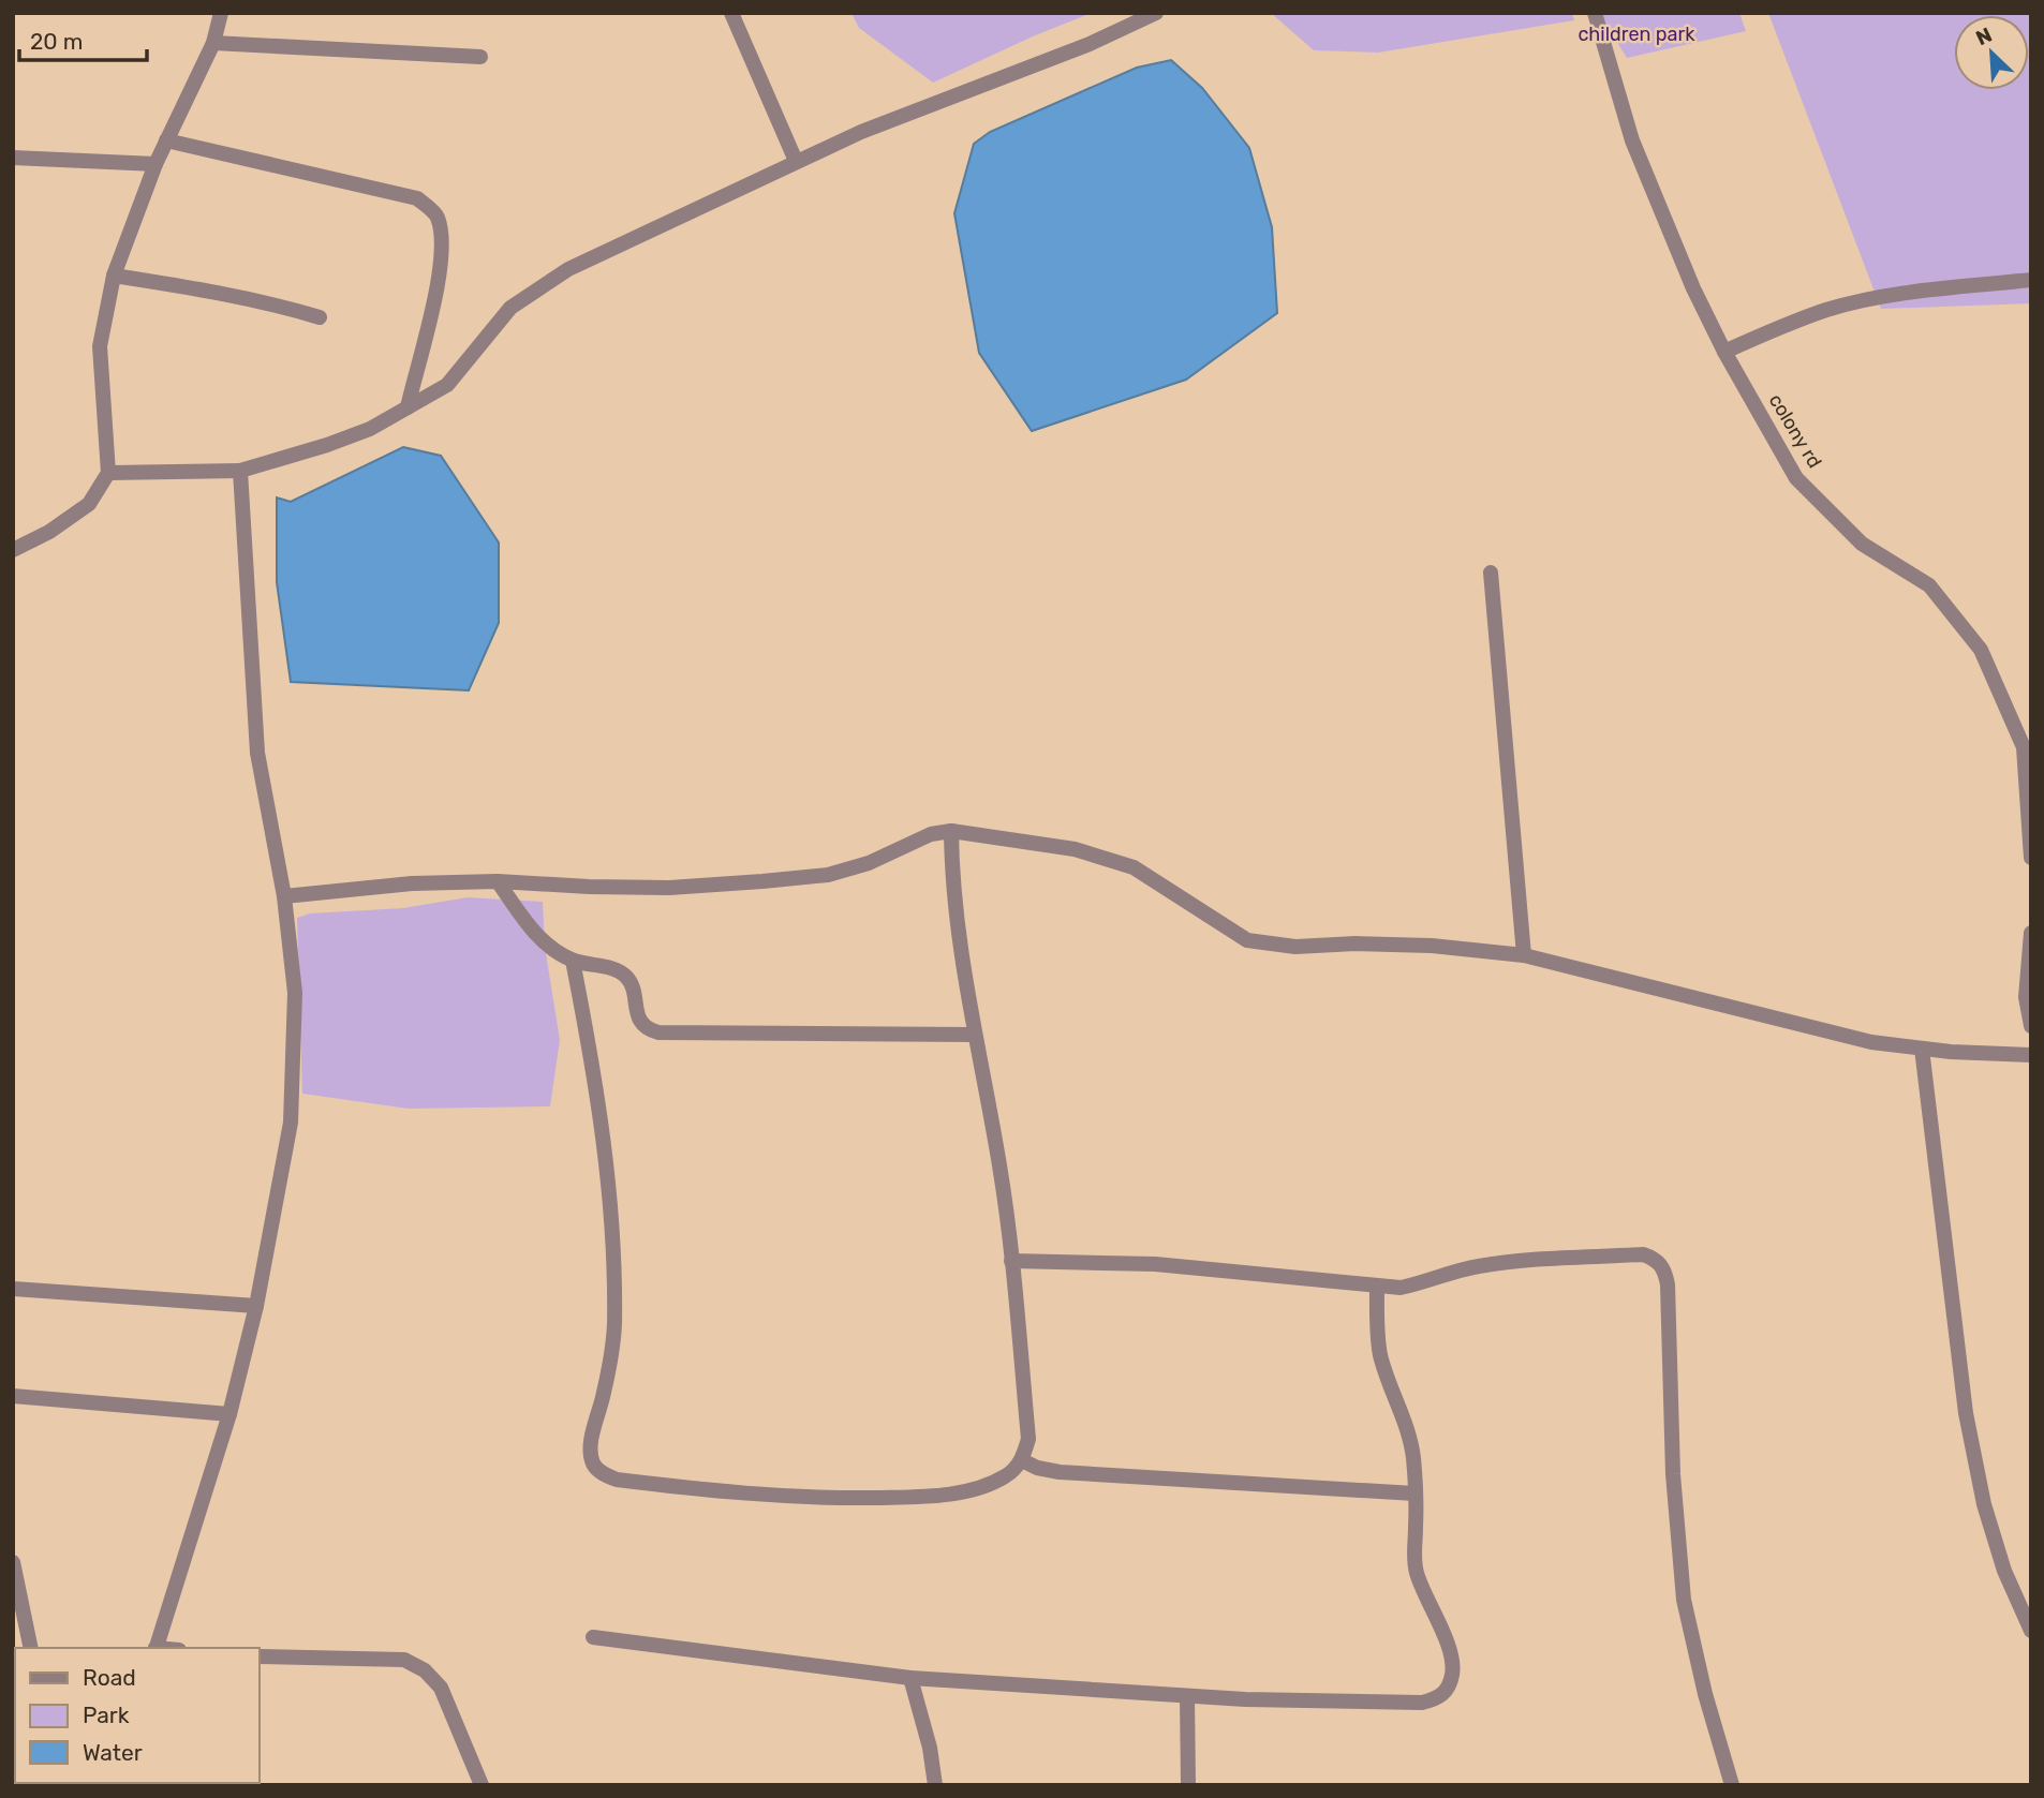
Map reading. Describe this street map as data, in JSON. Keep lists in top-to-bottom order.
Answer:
{
  "streets": {
    "street": ["colony rd"]
  },
  "parks": ["children park"],
  "legend": ["Road", "Park", "Water"],
  "scale_bar": "20 m",
  "north": "top left"
}
